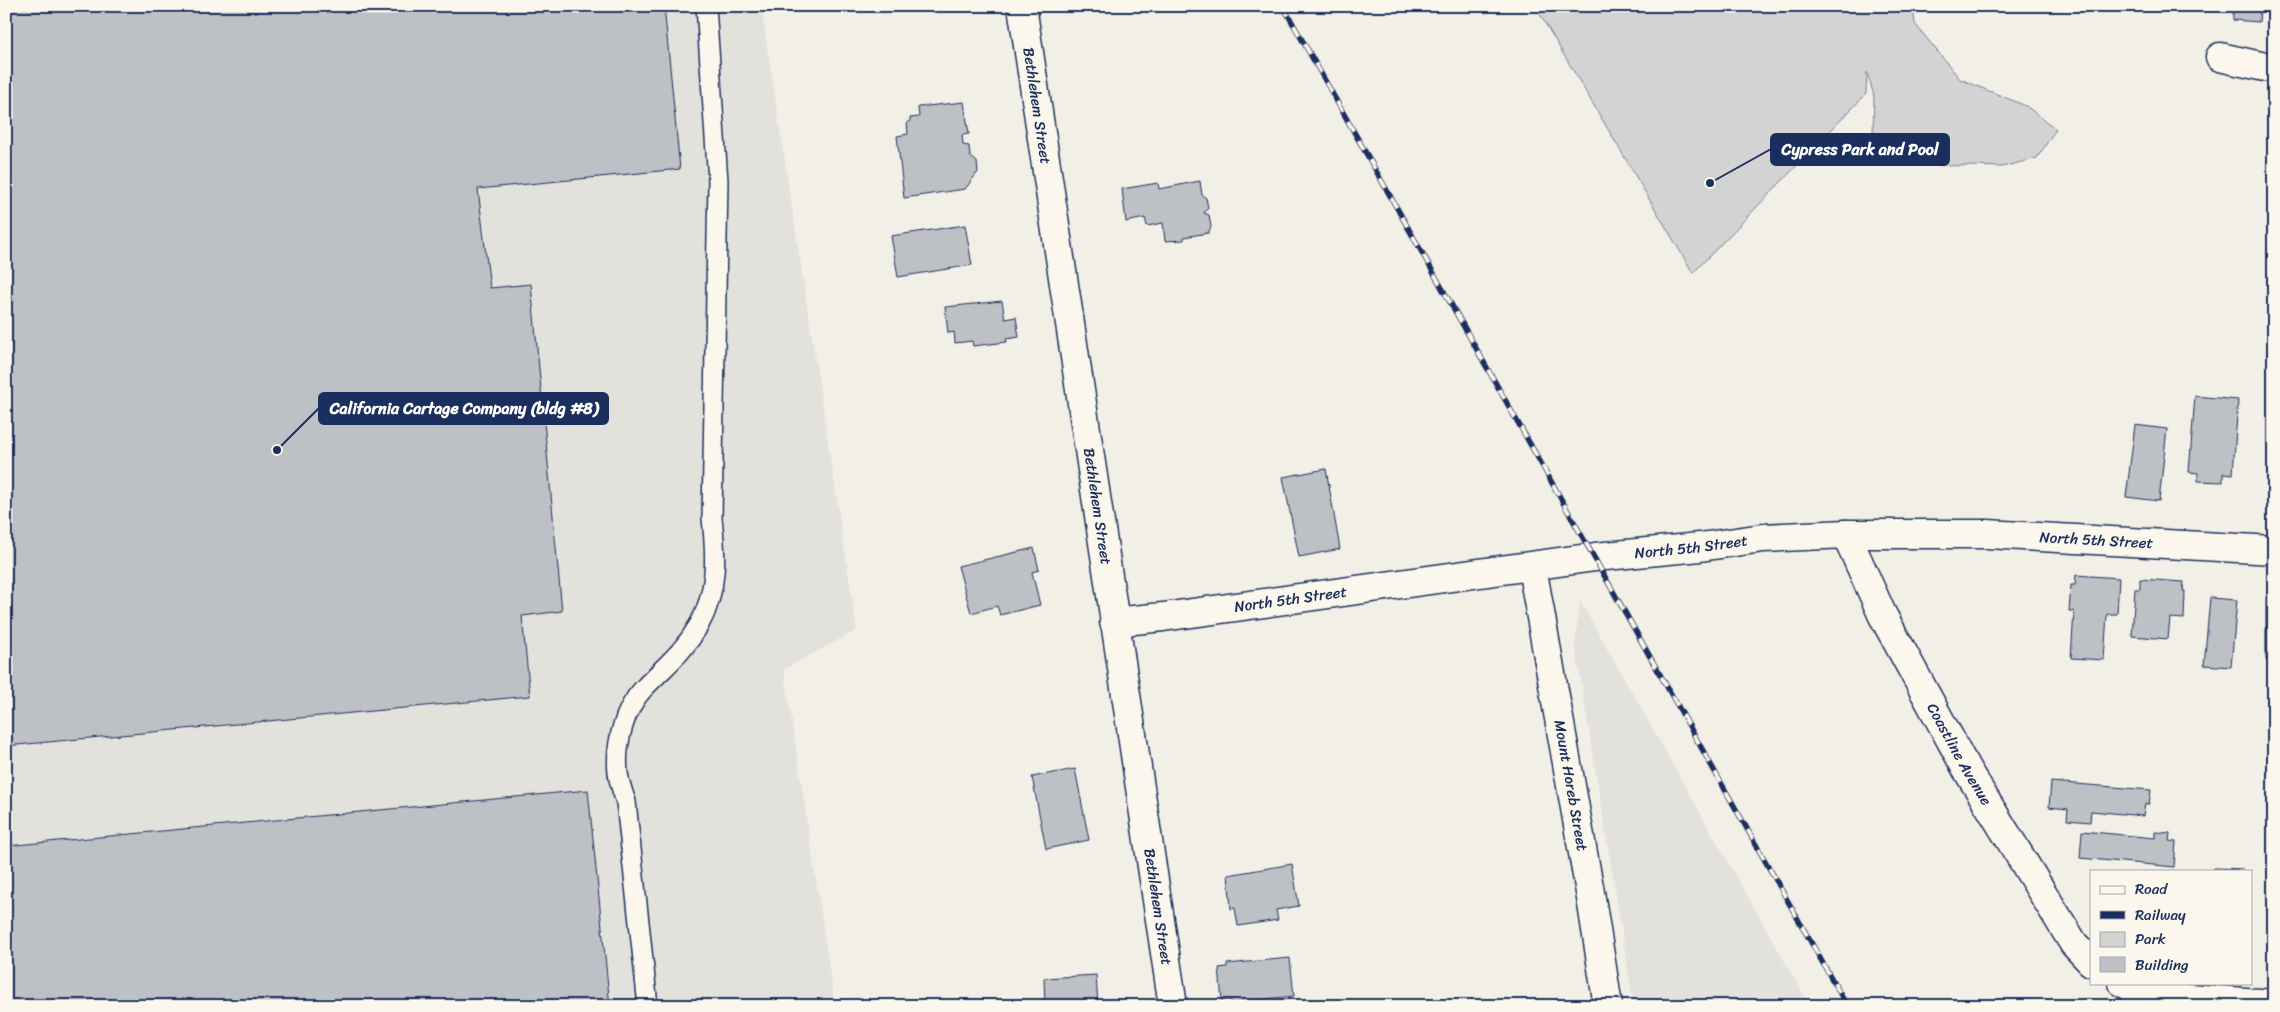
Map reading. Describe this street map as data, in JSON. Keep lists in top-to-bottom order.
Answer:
{
  "streets": {
    "street": [
      "Bethlehem Street",
      "North 5th Street",
      "Coastline Avenue",
      "Mount Horeb Street"
    ]
  },
  "crossings": [
    ["Bethlehem Street", "North 5th Street"],
    ["North 5th Street", "Coastline Avenue"],
    ["North 5th Street", "Mount Horeb Street"]
  ],
  "places": ["Cypress Park and Pool", "California Cartage Company (bldg #8)"],
  "legend": [
    "Road",
    "Railway",
    "Park",
    "Building"
  ]
}
